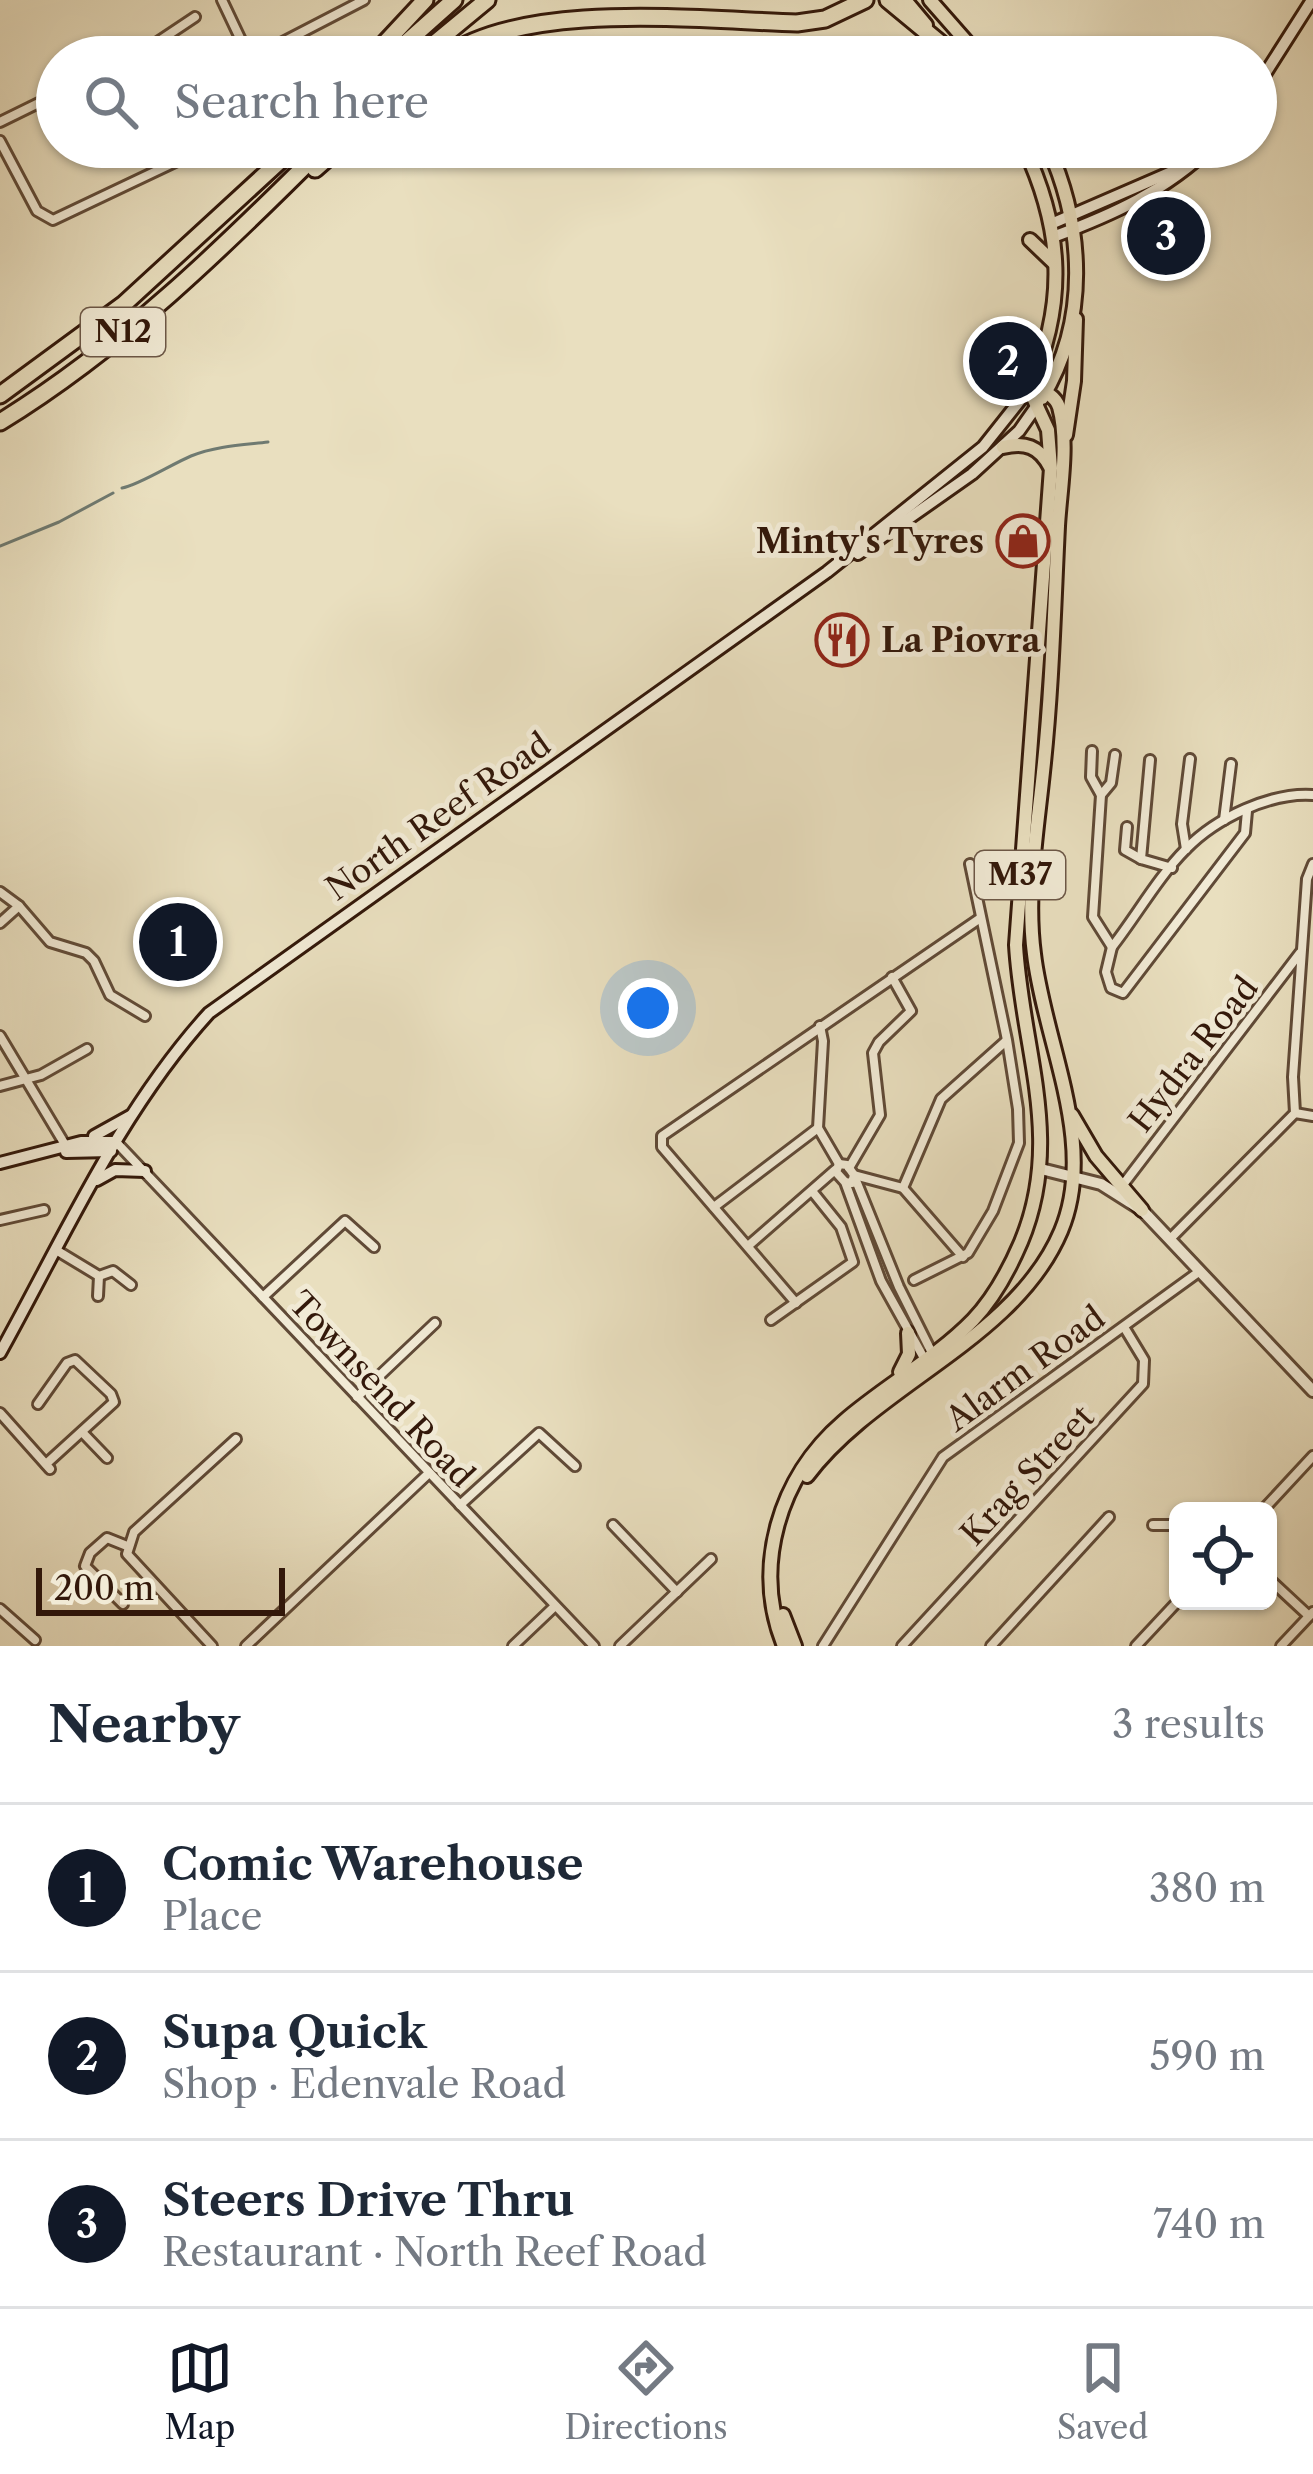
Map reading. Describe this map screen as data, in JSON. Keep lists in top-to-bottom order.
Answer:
{
  "streets": {
    "highway": ["N12"],
    "main road": ["North Reef Road", "M37"],
    "street": [
      "Hydra Road",
      "Alarm Road",
      "Townsend Road",
      "Krag Street"
    ]
  },
  "crossings": [
    ["North Reef Road", "M37"],
    ["North Reef Road", "Townsend Road"],
    ["Alarm Road", "Krag Street"]
  ],
  "places": {
    "shop": ["Minty's Tyres"],
    "restaurant": ["La Piovra"]
  },
  "scale_bar": "200 m",
  "page": {
    "search": "Search here",
    "pins": ["3", "2", "1"],
    "scale": "200 m",
    "heading": ["Nearby", "3 results"],
    "list": [
      {
        "mark": "1",
        "name": "Comic Warehouse",
        "note": "Place",
        "value": "380 m"
      },
      {
        "mark": "2",
        "name": "Supa Quick",
        "note": "Shop · Edenvale Road",
        "value": "590 m"
      },
      {
        "mark": "3",
        "name": "Steers Drive Thru",
        "note": "Restaurant · North Reef Road",
        "value": "740 m"
      }
    ],
    "nav": ["Map", "Directions", "Saved"]
  }
}
